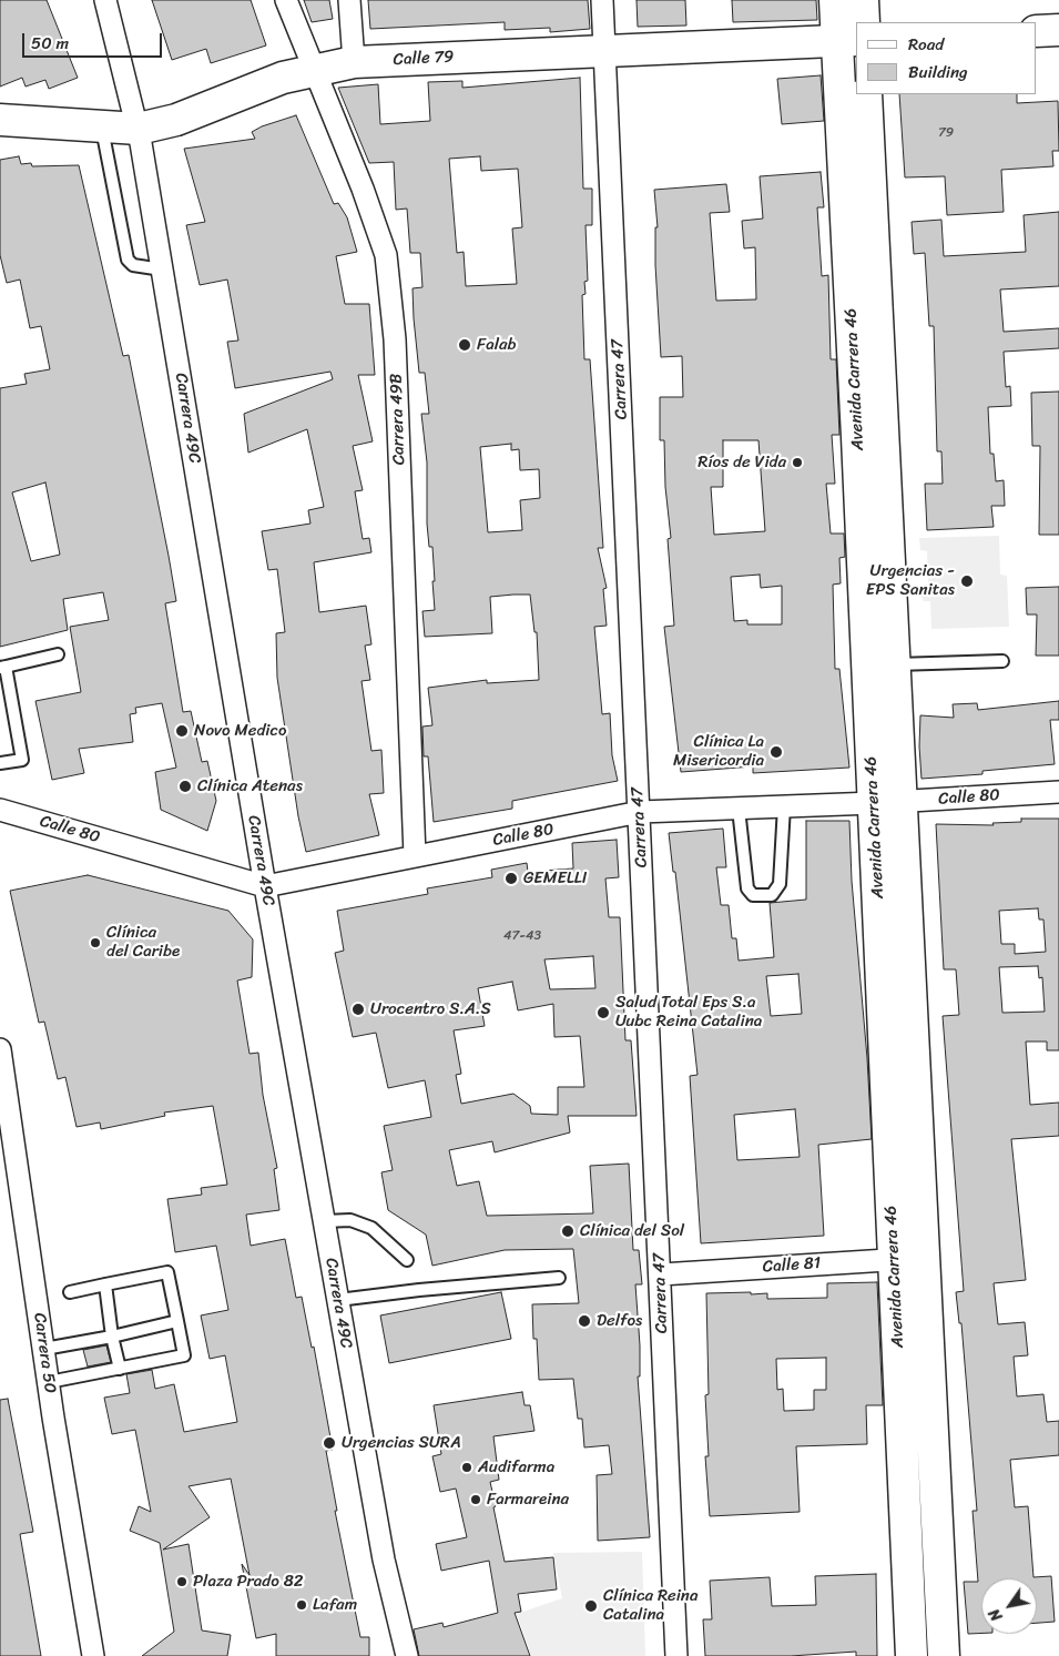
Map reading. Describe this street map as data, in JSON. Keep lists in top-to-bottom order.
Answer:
{
  "streets": {
    "main road": ["Calle 79", "Avenida Carrera 46"],
    "street": [
      "Carrera 47",
      "Carrera 49C",
      "Carrera 49B",
      "Calle 80",
      "Calle 81",
      "Carrera 50"
    ]
  },
  "crossings": [
    ["Calle 79", "Carrera 47"],
    ["Calle 79", "Avenida Carrera 46"],
    ["Calle 79", "Carrera 49C"],
    ["Calle 79", "Carrera 49B"],
    ["Carrera 47", "Calle 80"],
    ["Carrera 47", "Calle 81"],
    ["Avenida Carrera 46", "Calle 80"],
    ["Avenida Carrera 46", "Calle 81"],
    ["Carrera 49C", "Calle 80"],
    ["Carrera 49B", "Calle 80"]
  ],
  "places": [
    "Falab",
    "Ríos de Vida",
    "Urgencias - EPS Sanitas",
    "Novo Medico",
    "Clínica La Misericordia",
    "Clínica Atenas",
    "GEMELLI",
    "Clínica del Caribe",
    "Urocentro S.A.S",
    "Salud Total Eps S.a Uubc Reina Catalina",
    "Clínica del Sol",
    "Delfos",
    "Urgencias SURA",
    "Audifarma",
    "Farmareina",
    "Plaza Prado 82",
    "Lafam",
    "Clínica Reina Catalina"
  ],
  "house_numbers": ["79", "47-43"],
  "legend": ["Road", "Building"],
  "scale_bar": "50 m",
  "north": "bottom left"
}
